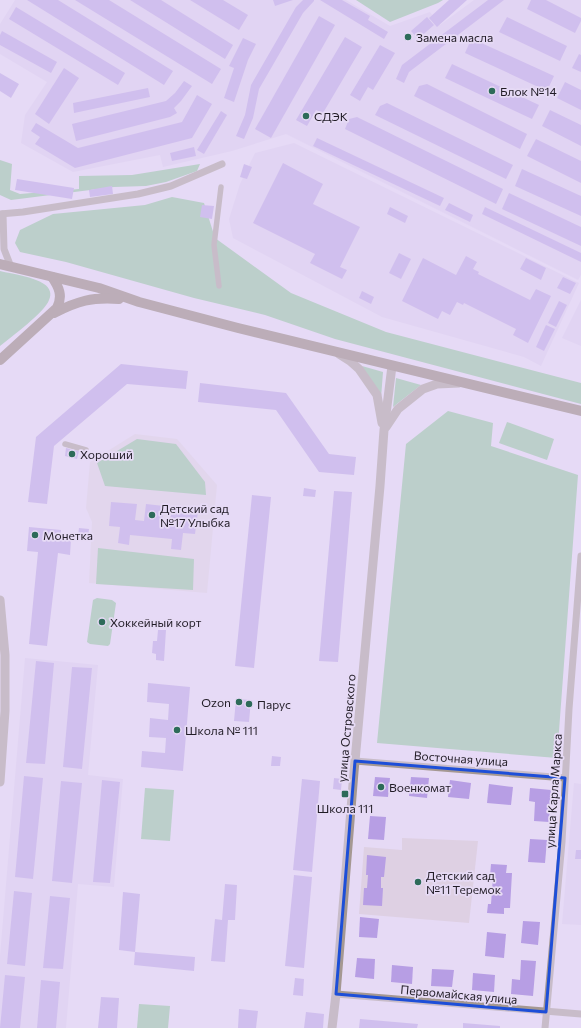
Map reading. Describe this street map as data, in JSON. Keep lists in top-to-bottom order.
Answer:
{
  "streets": {
    "street": [
      "улица Островского",
      "Восточная улица",
      "улица Карла Маркса",
      "Первомайская улица"
    ]
  },
  "crossings": [
    ["улица Островского", "Восточная улица"],
    ["улица Островского", "Первомайская улица"],
    ["Восточная улица", "улица Карла Маркса"],
    ["улица Карла Маркса", "Первомайская улица"]
  ],
  "places": {
    "other": [
      "Замена масла",
      "Блок №14",
      "СДЭК",
      "Хороший",
      "Детский сад №17 Улыбка",
      "Монетка",
      "Хоккейный корт",
      "Ozon",
      "Парус",
      "Школа № 111",
      "Военкомат",
      "Детский сад №11 Теремок"
    ],
    "transit": ["Школа 111"]
  }
}
